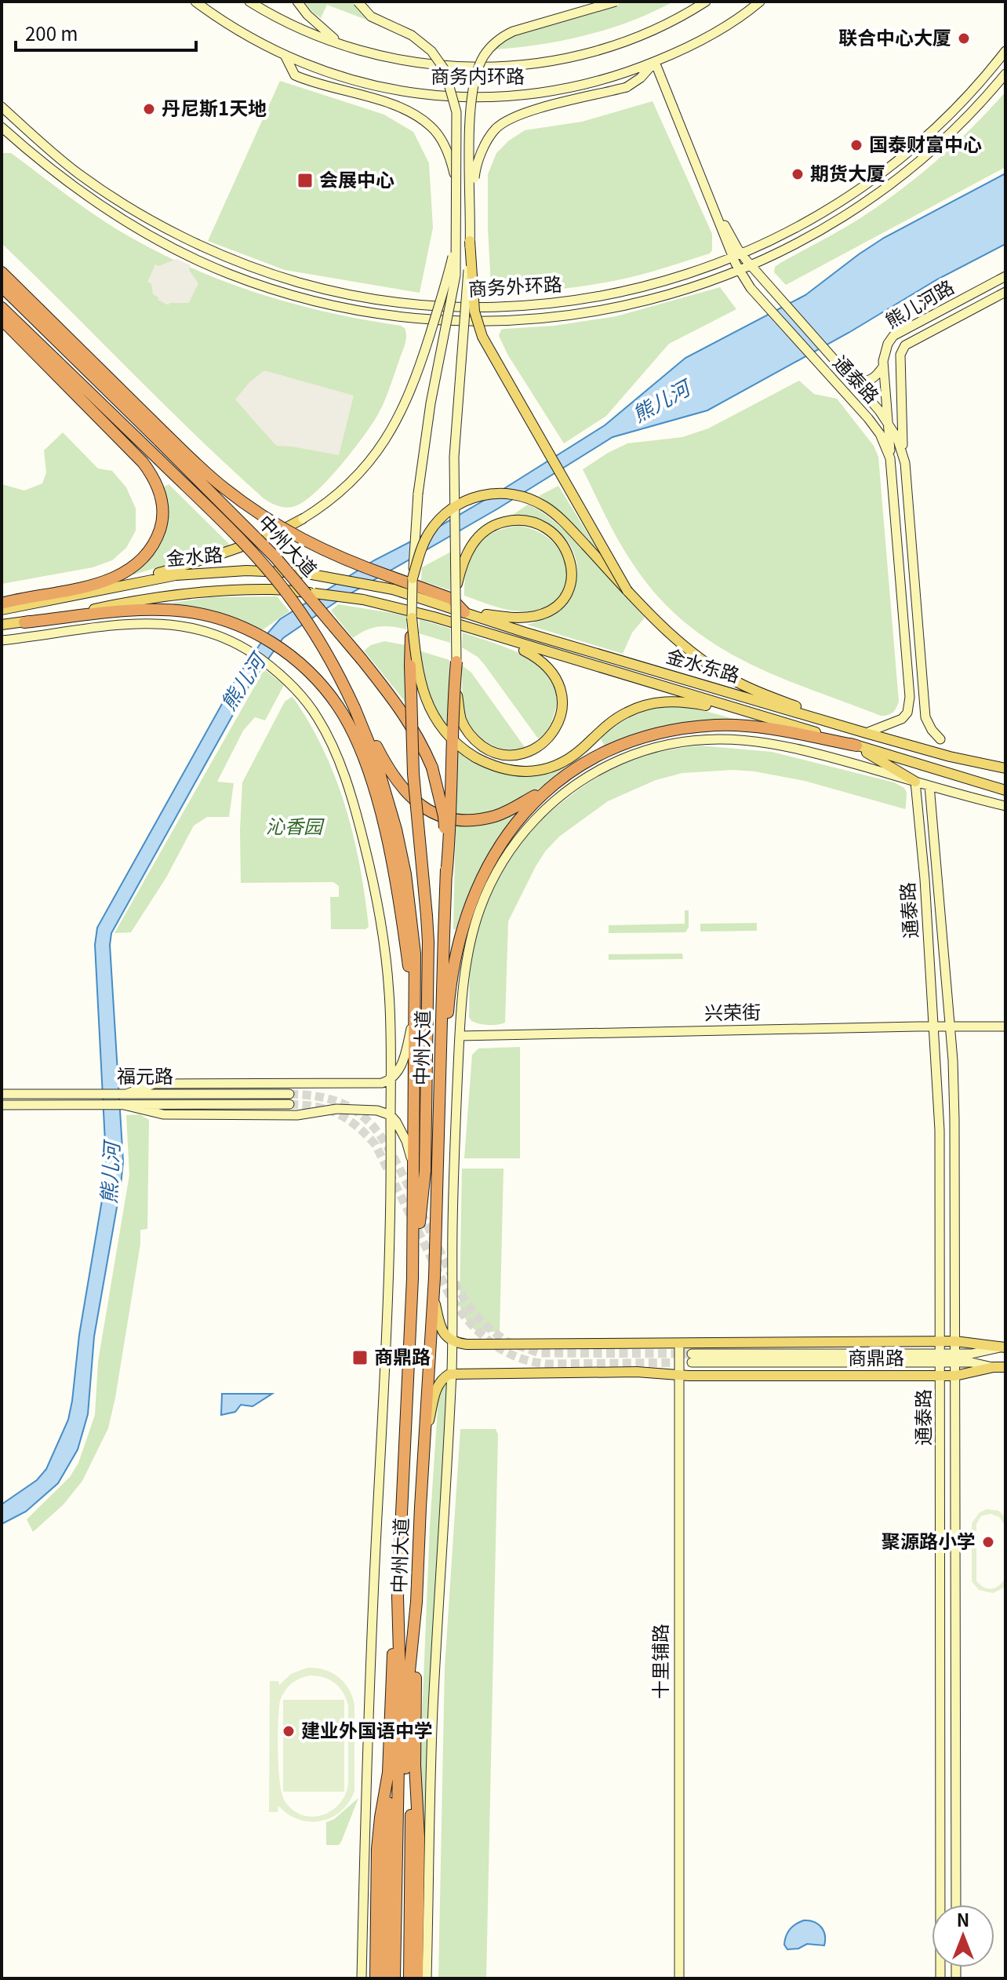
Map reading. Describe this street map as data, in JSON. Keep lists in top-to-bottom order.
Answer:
{
  "streets": {
    "highway": ["中州大道"],
    "main road": ["金水路", "金水东路", "商鼎路"],
    "street": [
      "商务内环路",
      "商务外环路",
      "熊儿河路",
      "通泰路",
      "兴荣街",
      "福元路",
      "十里铺路"
    ]
  },
  "crossings": [
    ["商务内环路", "通泰路"],
    ["商务外环路", "通泰路"],
    ["熊儿河路", "通泰路"],
    ["通泰路", "金水东路"],
    ["通泰路", "兴荣街"],
    ["通泰路", "商鼎路"],
    ["金水路", "金水东路"],
    ["商鼎路", "十里铺路"]
  ],
  "water": ["熊儿河"],
  "parks": ["沁香园"],
  "places": {
    "other": [
      "联合中心大厦",
      "丹尼斯1天地",
      "国泰财富中心",
      "期货大厦",
      "聚源路小学",
      "建业外国语中学"
    ],
    "transit": ["会展中心", "商鼎路"]
  },
  "scale_bar": "200 m",
  "north": "top"
}
